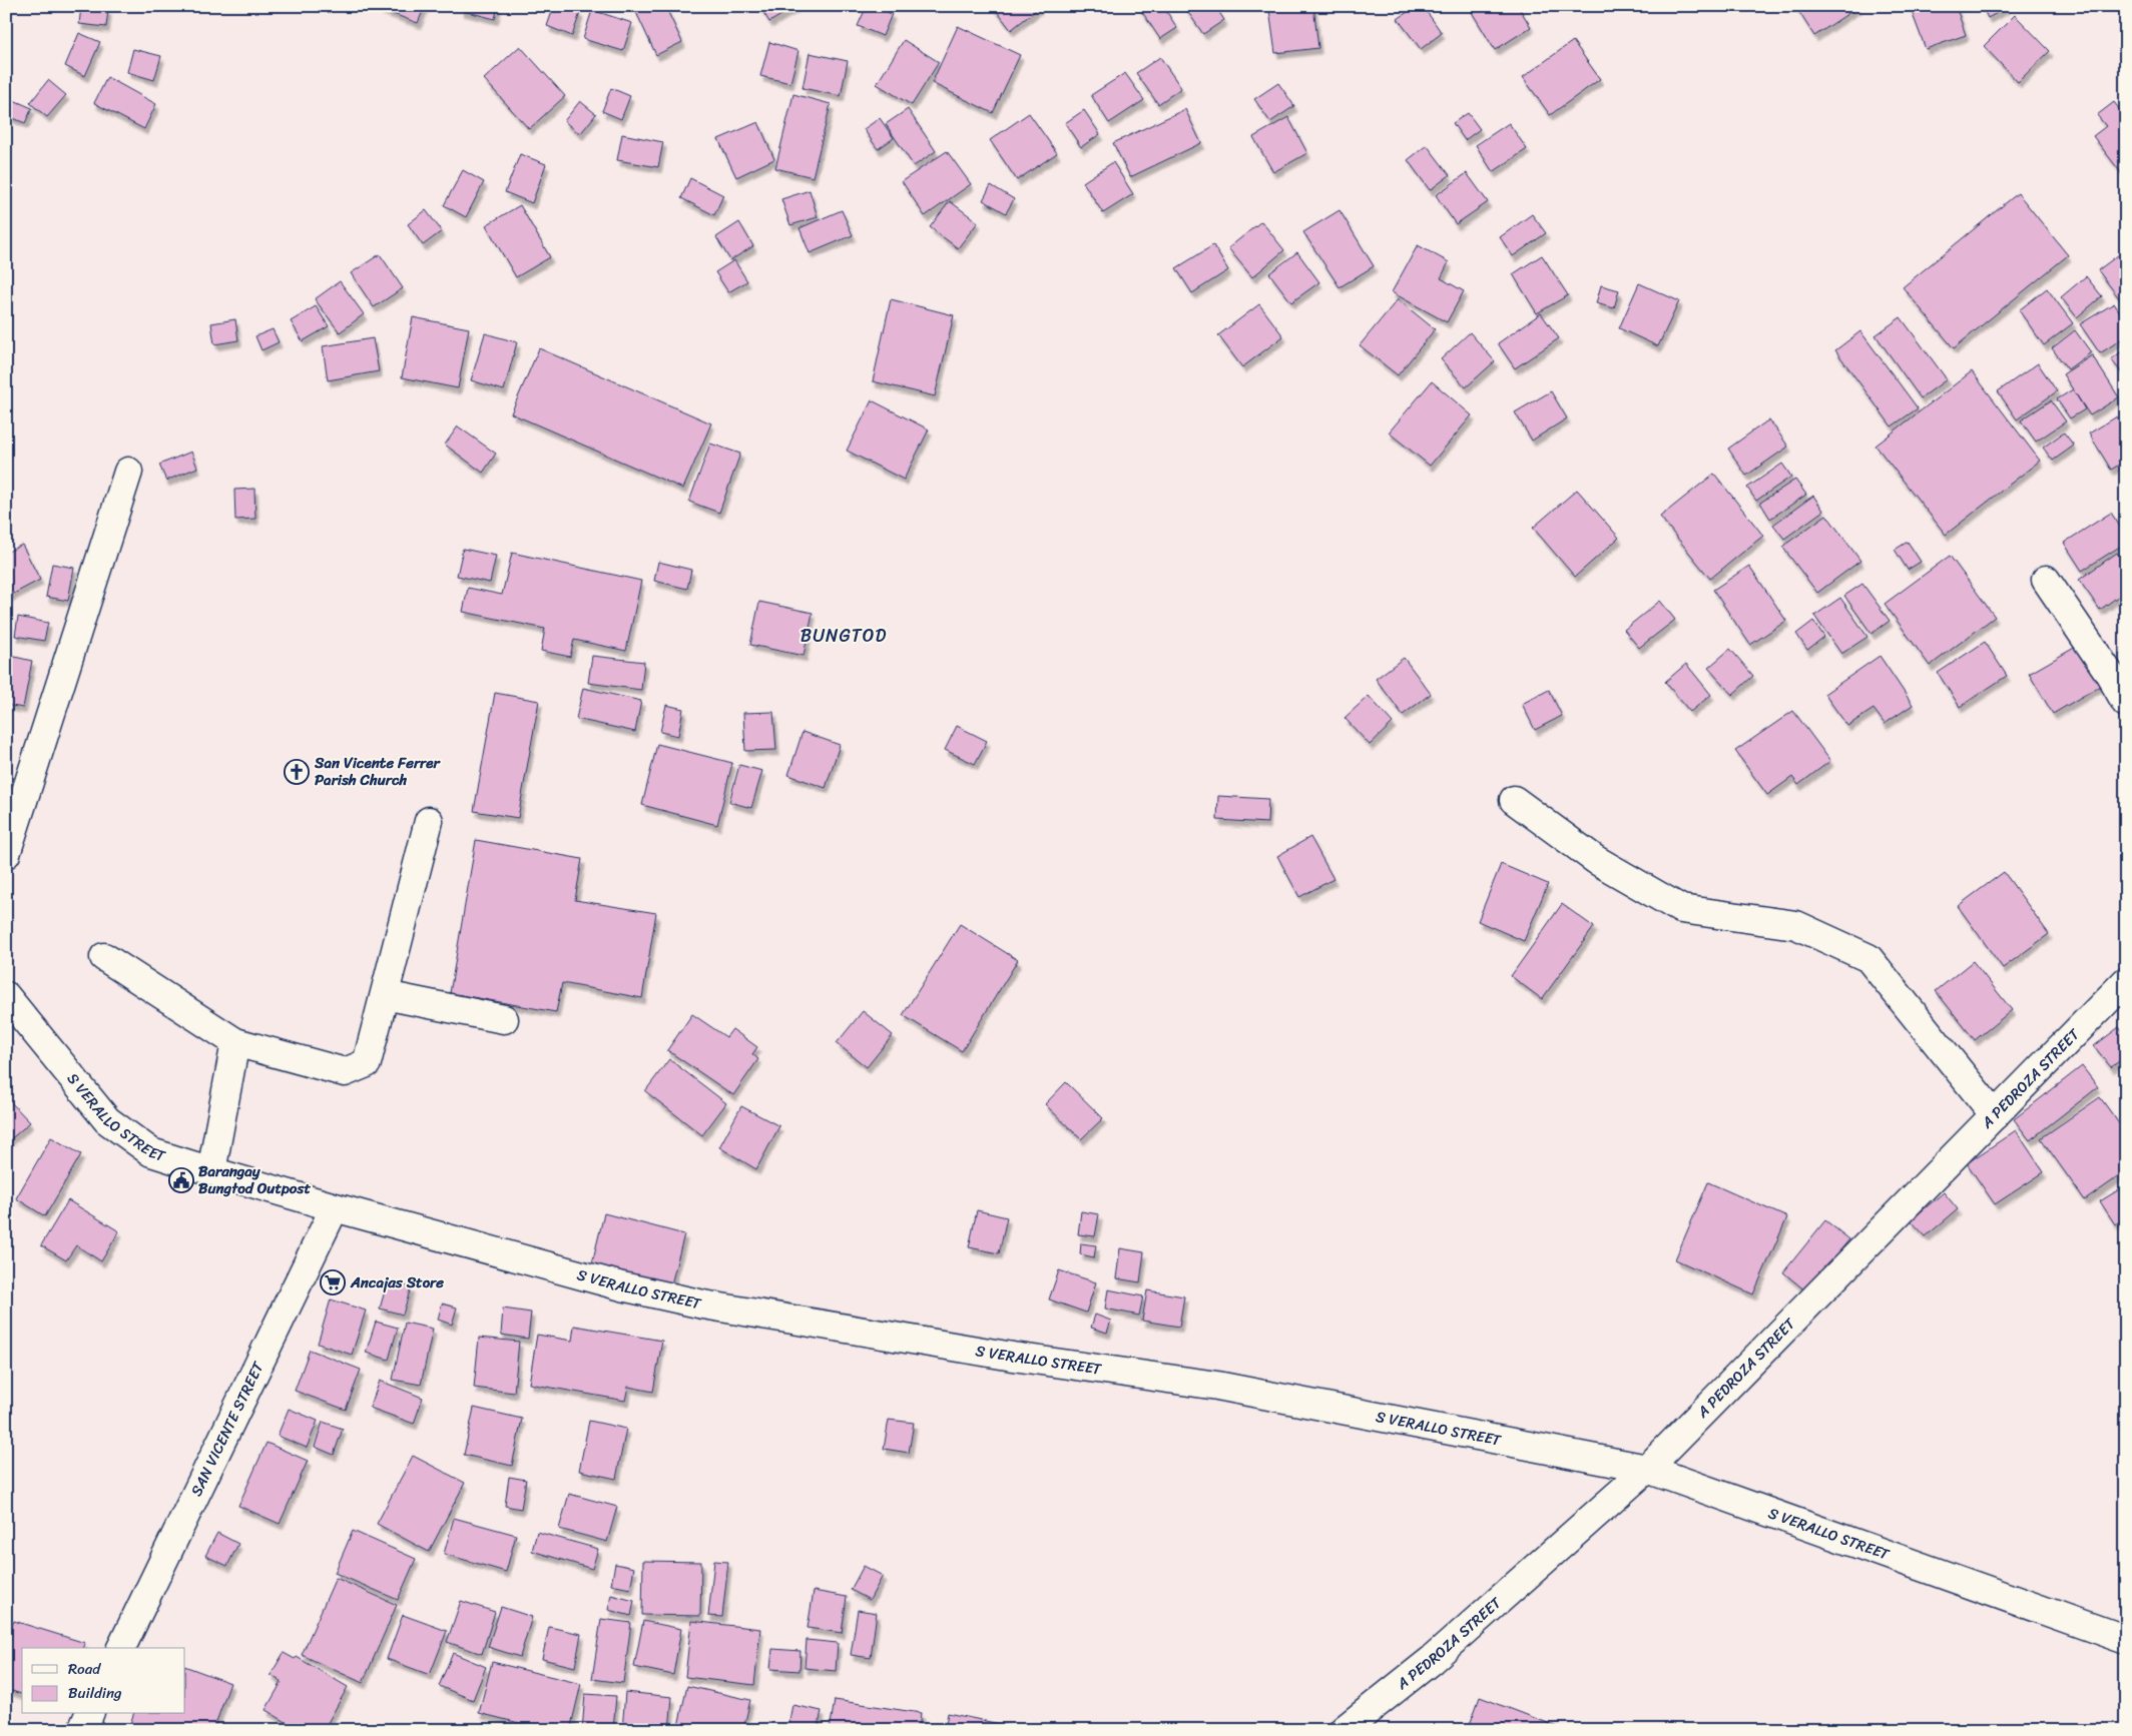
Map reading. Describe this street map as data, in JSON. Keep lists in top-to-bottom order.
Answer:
{
  "streets": {
    "street": ["A PEDROZA STREET", "S VERALLO STREET", "SAN VICENTE STREET"]
  },
  "crossings": [
    ["A PEDROZA STREET", "S VERALLO STREET"],
    ["S VERALLO STREET", "SAN VICENTE STREET"]
  ],
  "districts": ["BUNGTOD"],
  "places": {
    "church": ["San Vicente Ferrer Parish Church"],
    "public building": ["Barangay Bungtod Outpost"],
    "supermarket": ["Ancajas Store"]
  },
  "legend": ["Road", "Building"]
}
